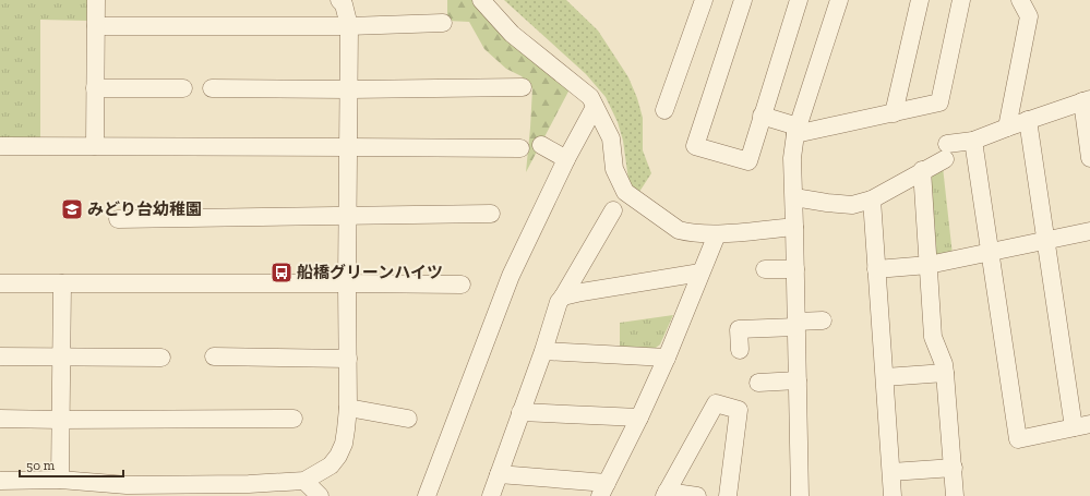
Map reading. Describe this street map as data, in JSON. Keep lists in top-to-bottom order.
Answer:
{
  "places": {
    "school or university": ["みどり台幼稚園"],
    "bus stop": ["船橋グリーンハイツ"]
  },
  "scale_bar": "50 m"
}
